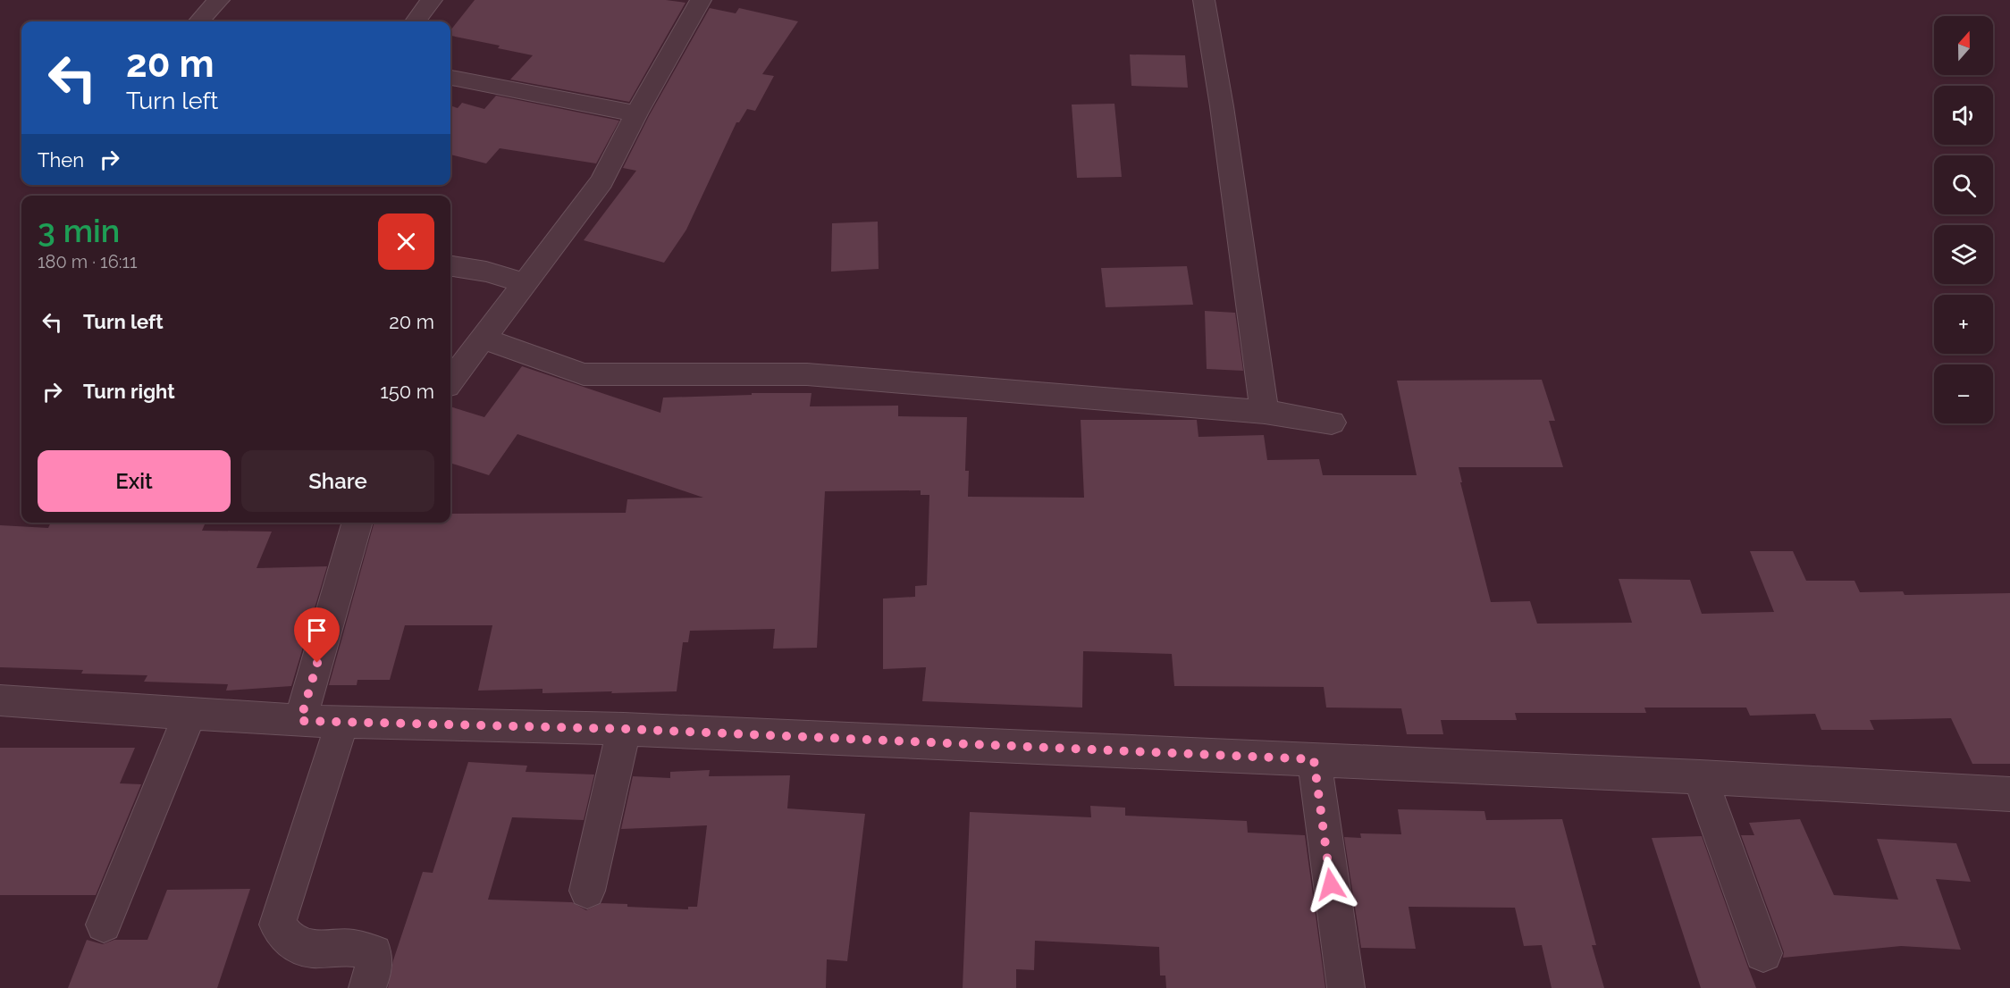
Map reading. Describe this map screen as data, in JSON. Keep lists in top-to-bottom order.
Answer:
{
  "north": "top",
  "page": {
    "map_buttons": ["+", "−"],
    "turn": ["20 m", "Turn left"],
    "then": "Then",
    "heading": ["3 min", "180 m · 16:11"],
    "list": [
      {
        "name": "Turn left",
        "value": "20 m"
      },
      {
        "name": "Turn right",
        "value": "150 m"
      }
    ],
    "buttons": ["Exit", "Share"]
  }
}
